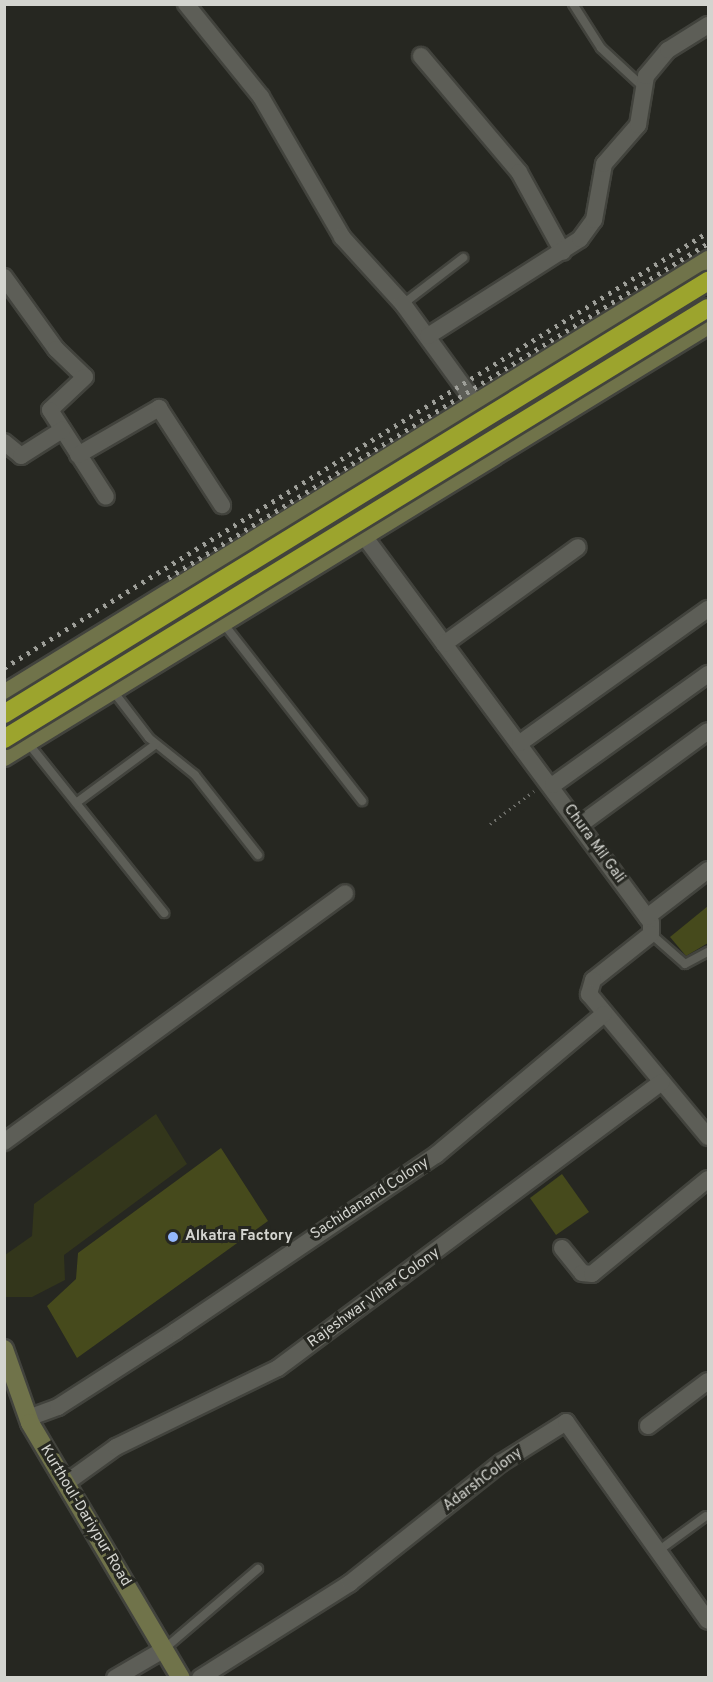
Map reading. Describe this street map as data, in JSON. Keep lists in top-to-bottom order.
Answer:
{
  "streets": {
    "street": [
      "Chura Mil Gali",
      "Sachidanand Colony",
      "Rajeshwar Vihar Colony",
      "AdarshColony",
      "Kurthoul-Dariypur Road"
    ]
  },
  "crossings": [
    ["Sachidanand Colony", "Kurthoul-Dariypur Road"],
    ["Rajeshwar Vihar Colony", "Kurthoul-Dariypur Road"]
  ],
  "places": ["Alkatra Factory"]
}
